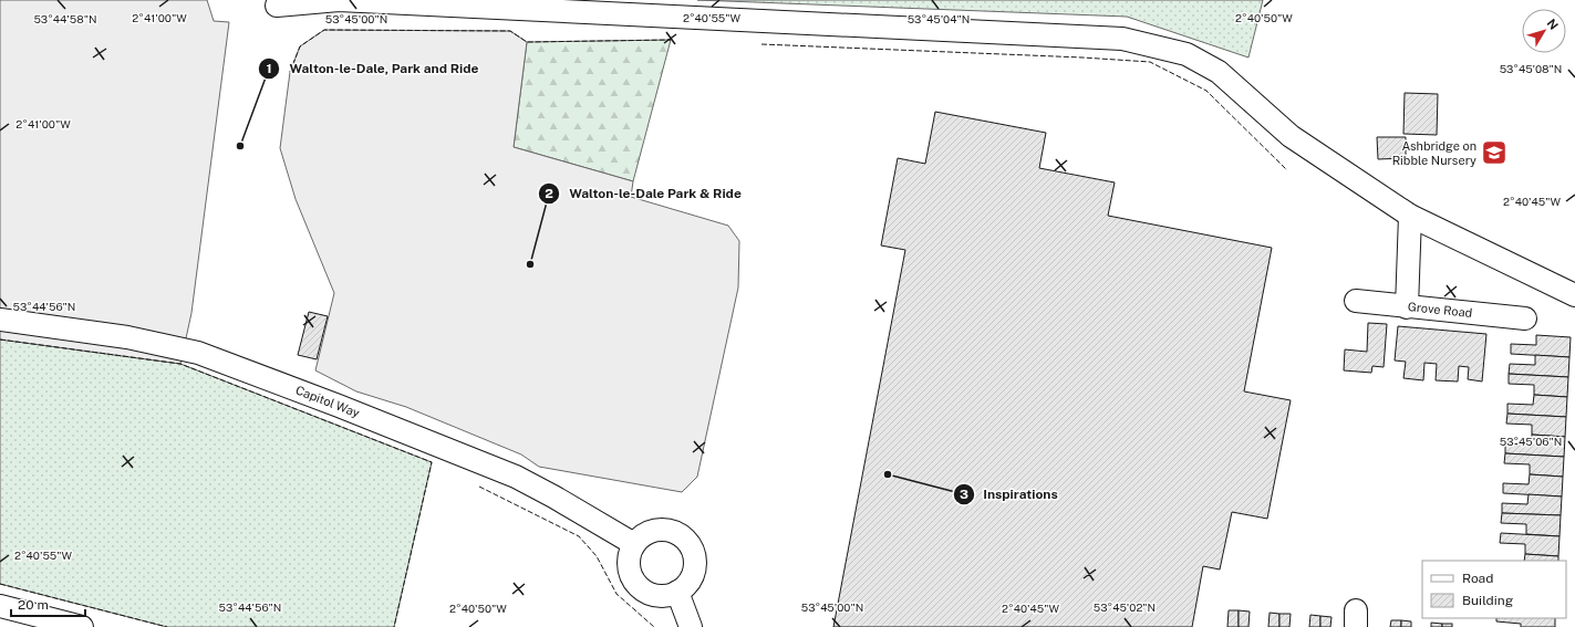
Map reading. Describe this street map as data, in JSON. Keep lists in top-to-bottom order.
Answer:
{
  "streets": {
    "street": ["Grove Road", "Capitol Way"]
  },
  "places": {
    "other": ["Walton-le-Dale, Park and Ride", "Walton-le-Dale Park & Ride", "Inspirations"],
    "school or university": ["Ashbridge on Ribble Nursery"]
  },
  "legend": ["Road", "Building"],
  "scale_bar": "20 m",
  "north": "top right",
  "coordinates": [
    "2°41'00\"W",
    "2°40'55\"W",
    "2°40'50\"W",
    "53°44'58\"N",
    "53°45'00\"N",
    "53°45'04\"N",
    "53°45'08\"N",
    "2°40'45\"W",
    "53°44'56\"N",
    "53°45'06\"N",
    "53°45'02\"N"
  ]
}
